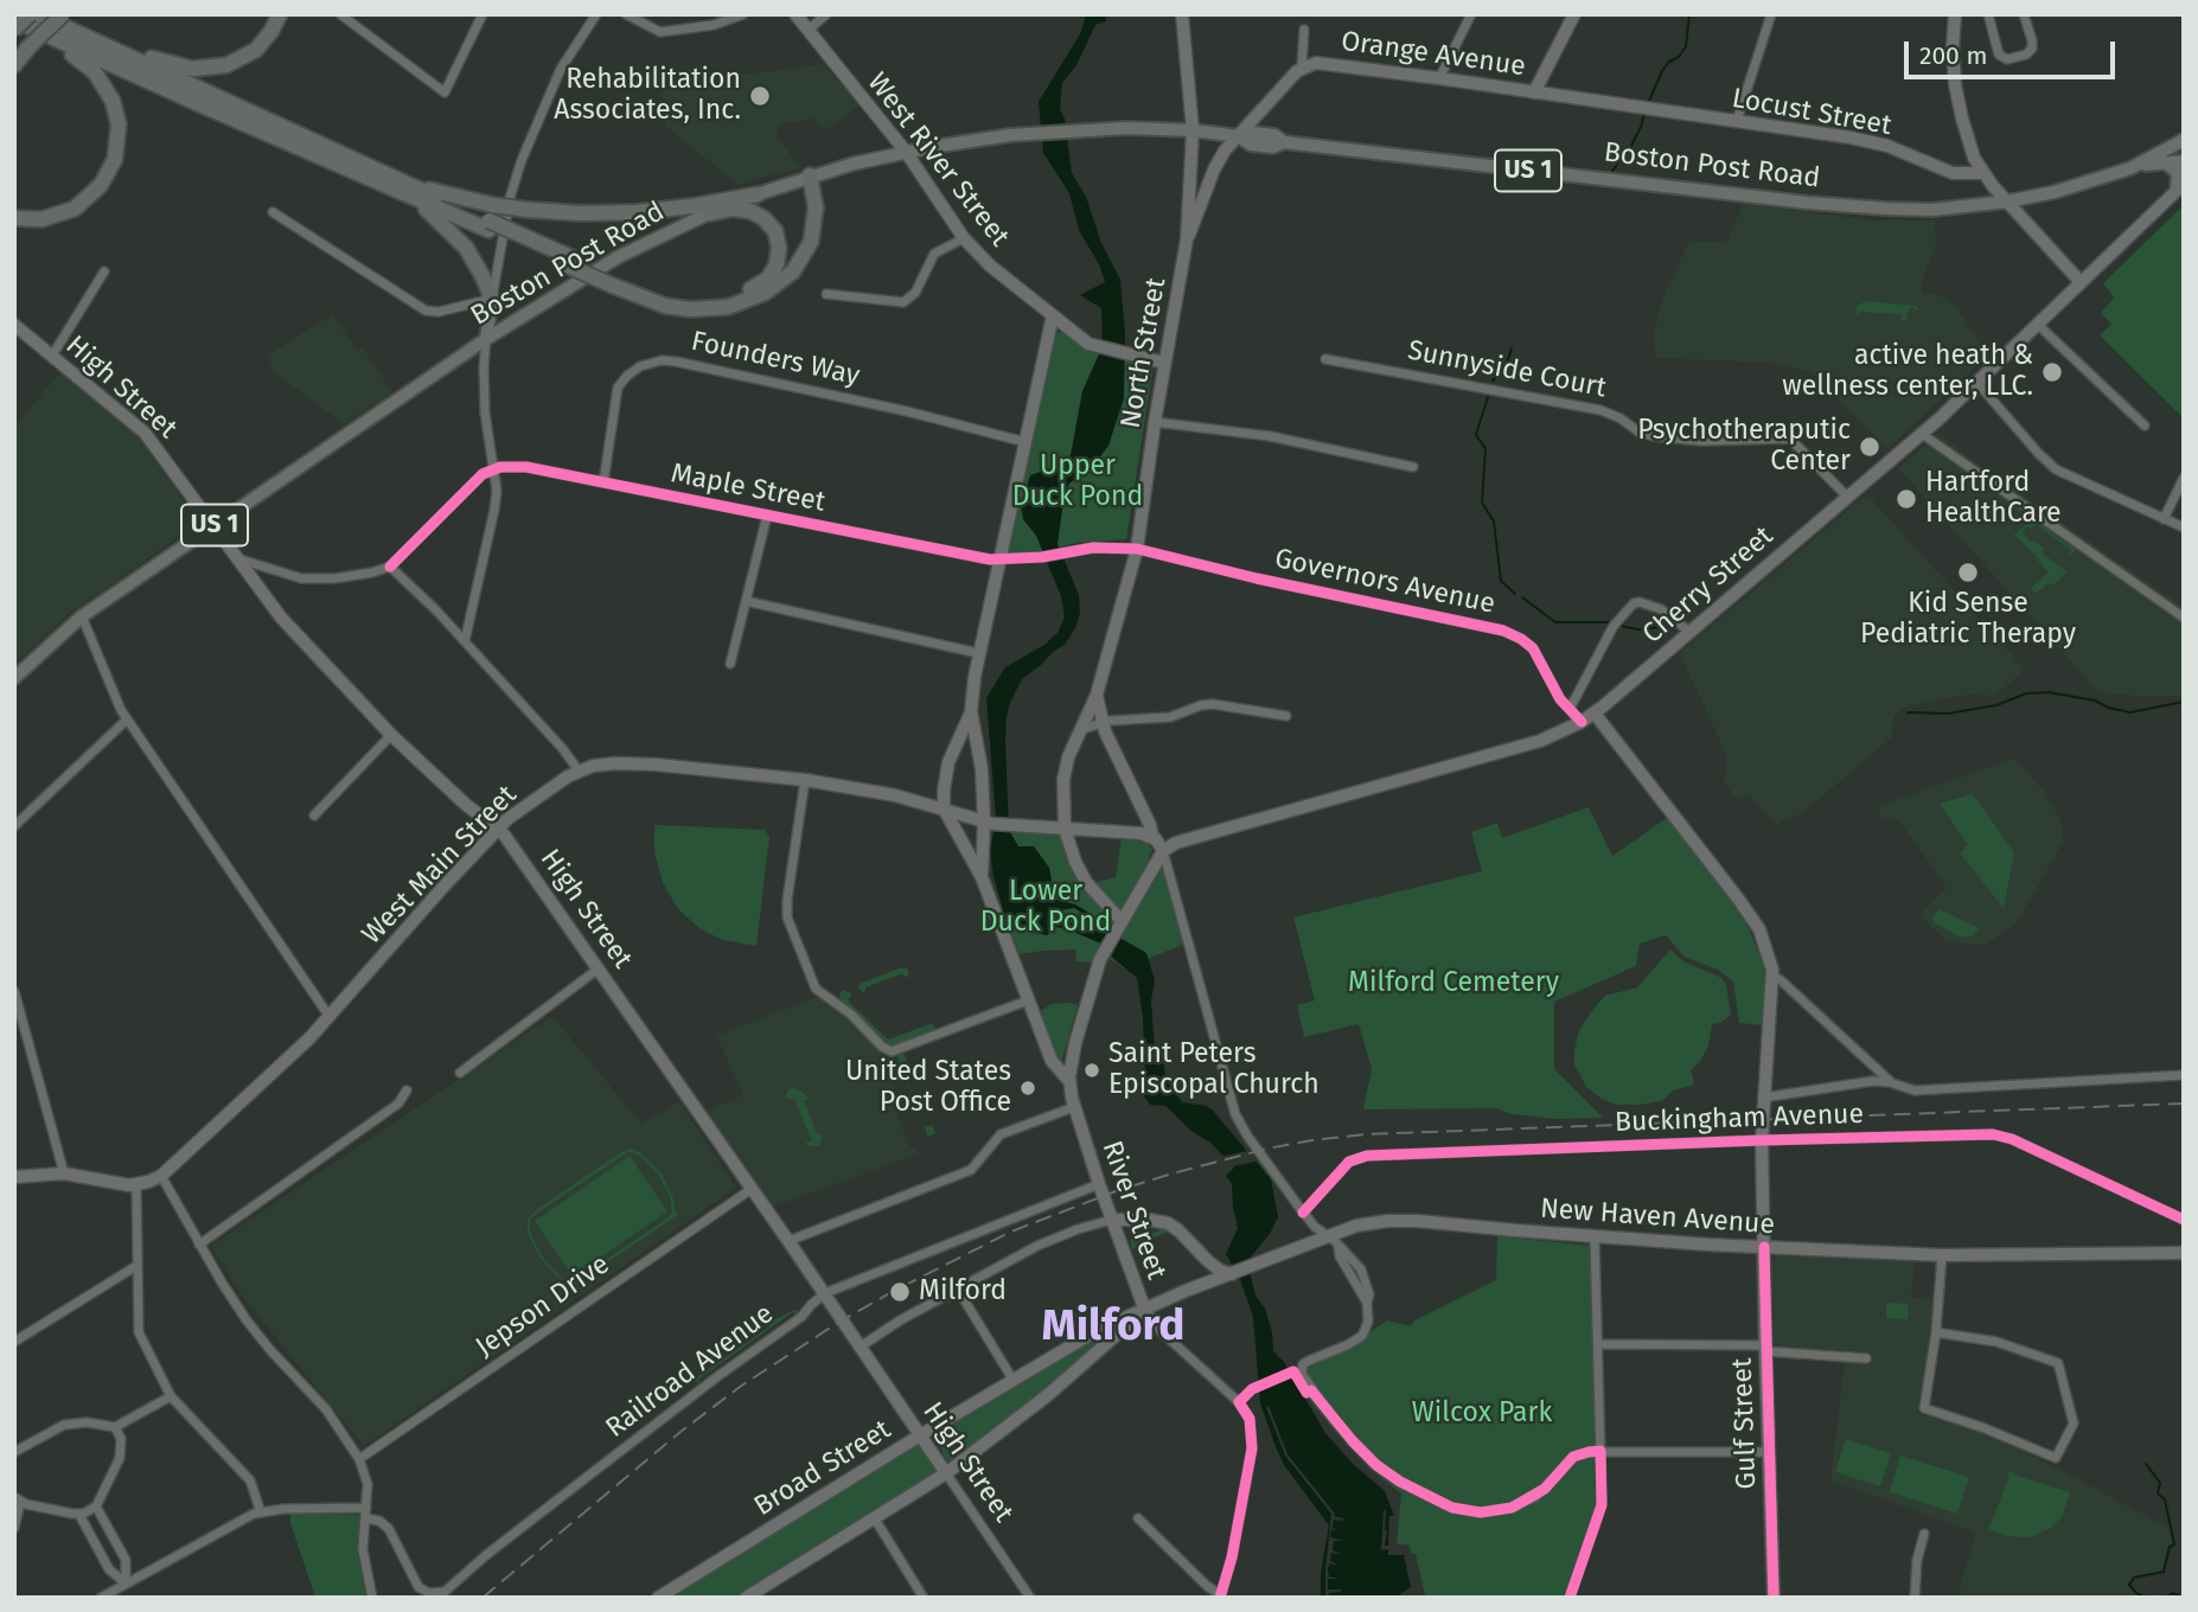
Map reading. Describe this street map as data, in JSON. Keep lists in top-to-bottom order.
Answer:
{
  "streets": {
    "main road": [
      "Orange Avenue",
      "Locust Street",
      "West River Street",
      "Boston Post Road",
      "US 1",
      "North Street",
      "High Street",
      "Cherry Street",
      "West Main Street",
      "River Street",
      "New Haven Avenue",
      "Gulf Street",
      "Broad Street"
    ],
    "street": [
      "Founders Way",
      "Sunnyside Court",
      "Maple Street",
      "Governors Avenue",
      "Buckingham Avenue",
      "Jepson Drive",
      "Railroad Avenue"
    ]
  },
  "crossings": [
    ["Orange Avenue", "Locust Street"],
    ["Orange Avenue", "Boston Post Road"],
    ["Orange Avenue", "North Street"],
    ["West River Street", "Boston Post Road"],
    ["West River Street", "North Street"],
    ["Boston Post Road", "North Street"],
    ["Boston Post Road", "High Street"],
    ["North Street", "Maple Street"],
    ["North Street", "Governors Avenue"],
    ["North Street", "West Main Street"],
    ["North Street", "River Street"],
    ["Founders Way", "Maple Street"],
    ["Sunnyside Court", "Cherry Street"],
    ["High Street", "West Main Street"],
    ["High Street", "Jepson Drive"],
    ["High Street", "Railroad Avenue"],
    ["High Street", "Broad Street"],
    ["Maple Street", "Governors Avenue"],
    ["Governors Avenue", "Cherry Street"],
    ["Cherry Street", "River Street"],
    ["Cherry Street", "Gulf Street"],
    ["Buckingham Avenue", "Gulf Street"],
    ["River Street", "New Haven Avenue"],
    ["River Street", "Railroad Avenue"],
    ["River Street", "Broad Street"],
    ["New Haven Avenue", "Gulf Street"],
    ["New Haven Avenue", "Broad Street"]
  ],
  "districts": ["Milford"],
  "parks": [
    "Upper Duck Pond",
    "Lower Duck Pond",
    "Milford Cemetery",
    "Wilcox Park"
  ],
  "places": [
    "Rehabilitation Associates, Inc.",
    "active heath & wellness center, LLC.",
    "Psychotheraputic Center",
    "Hartford HealthCare",
    "Kid Sense Pediatric Therapy",
    "Saint Peters Episcopal Church",
    "United States Post Office",
    "Milford"
  ],
  "scale_bar": "200 m"
}
